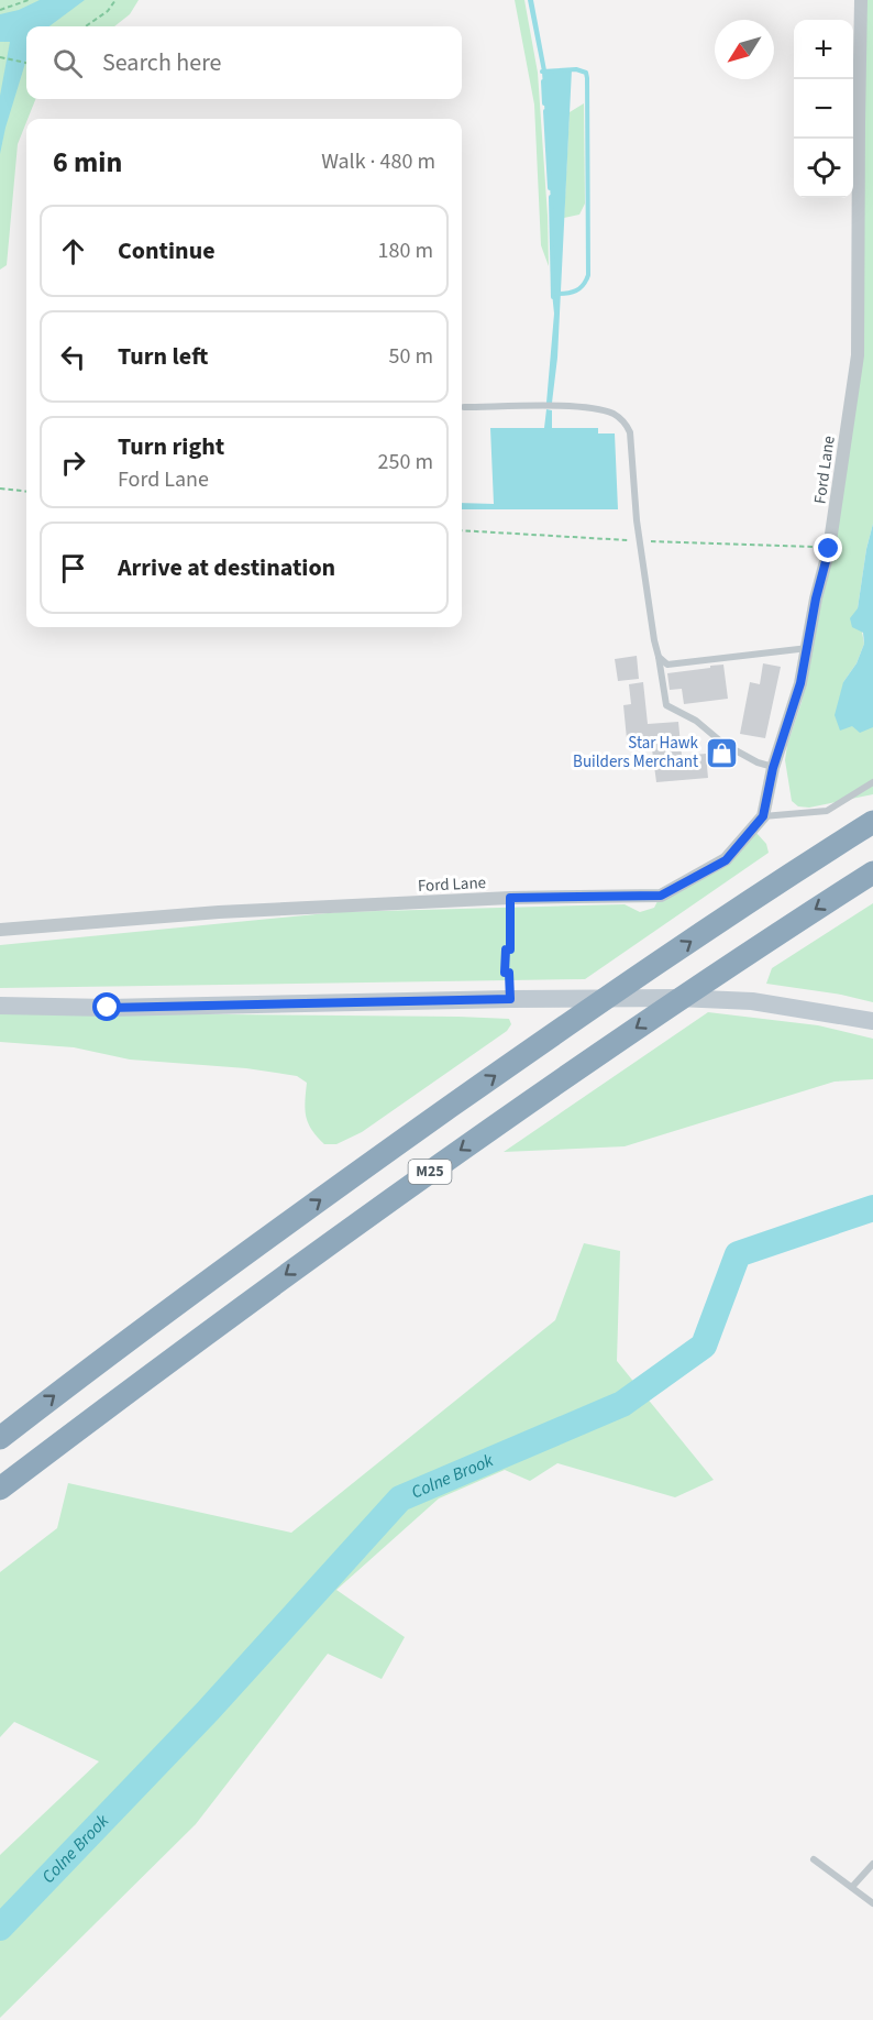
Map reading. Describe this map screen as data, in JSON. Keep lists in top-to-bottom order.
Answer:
{
  "streets": {
    "highway": ["M25"],
    "street": ["Ford Lane"]
  },
  "water": ["Colne Brook"],
  "places": {
    "shop": ["Star Hawk Builders Merchant"]
  },
  "north": "bottom left",
  "page": {
    "map_buttons": ["+", "−"],
    "search": "Search here",
    "heading": ["6 min", "Walk · 480 m"],
    "list": [
      ["Continue", "180 m"],
      ["Turn left", "50 m"],
      ["Turn right", "Ford Lane", "250 m"],
      "Arrive at destination"
    ]
  }
}
